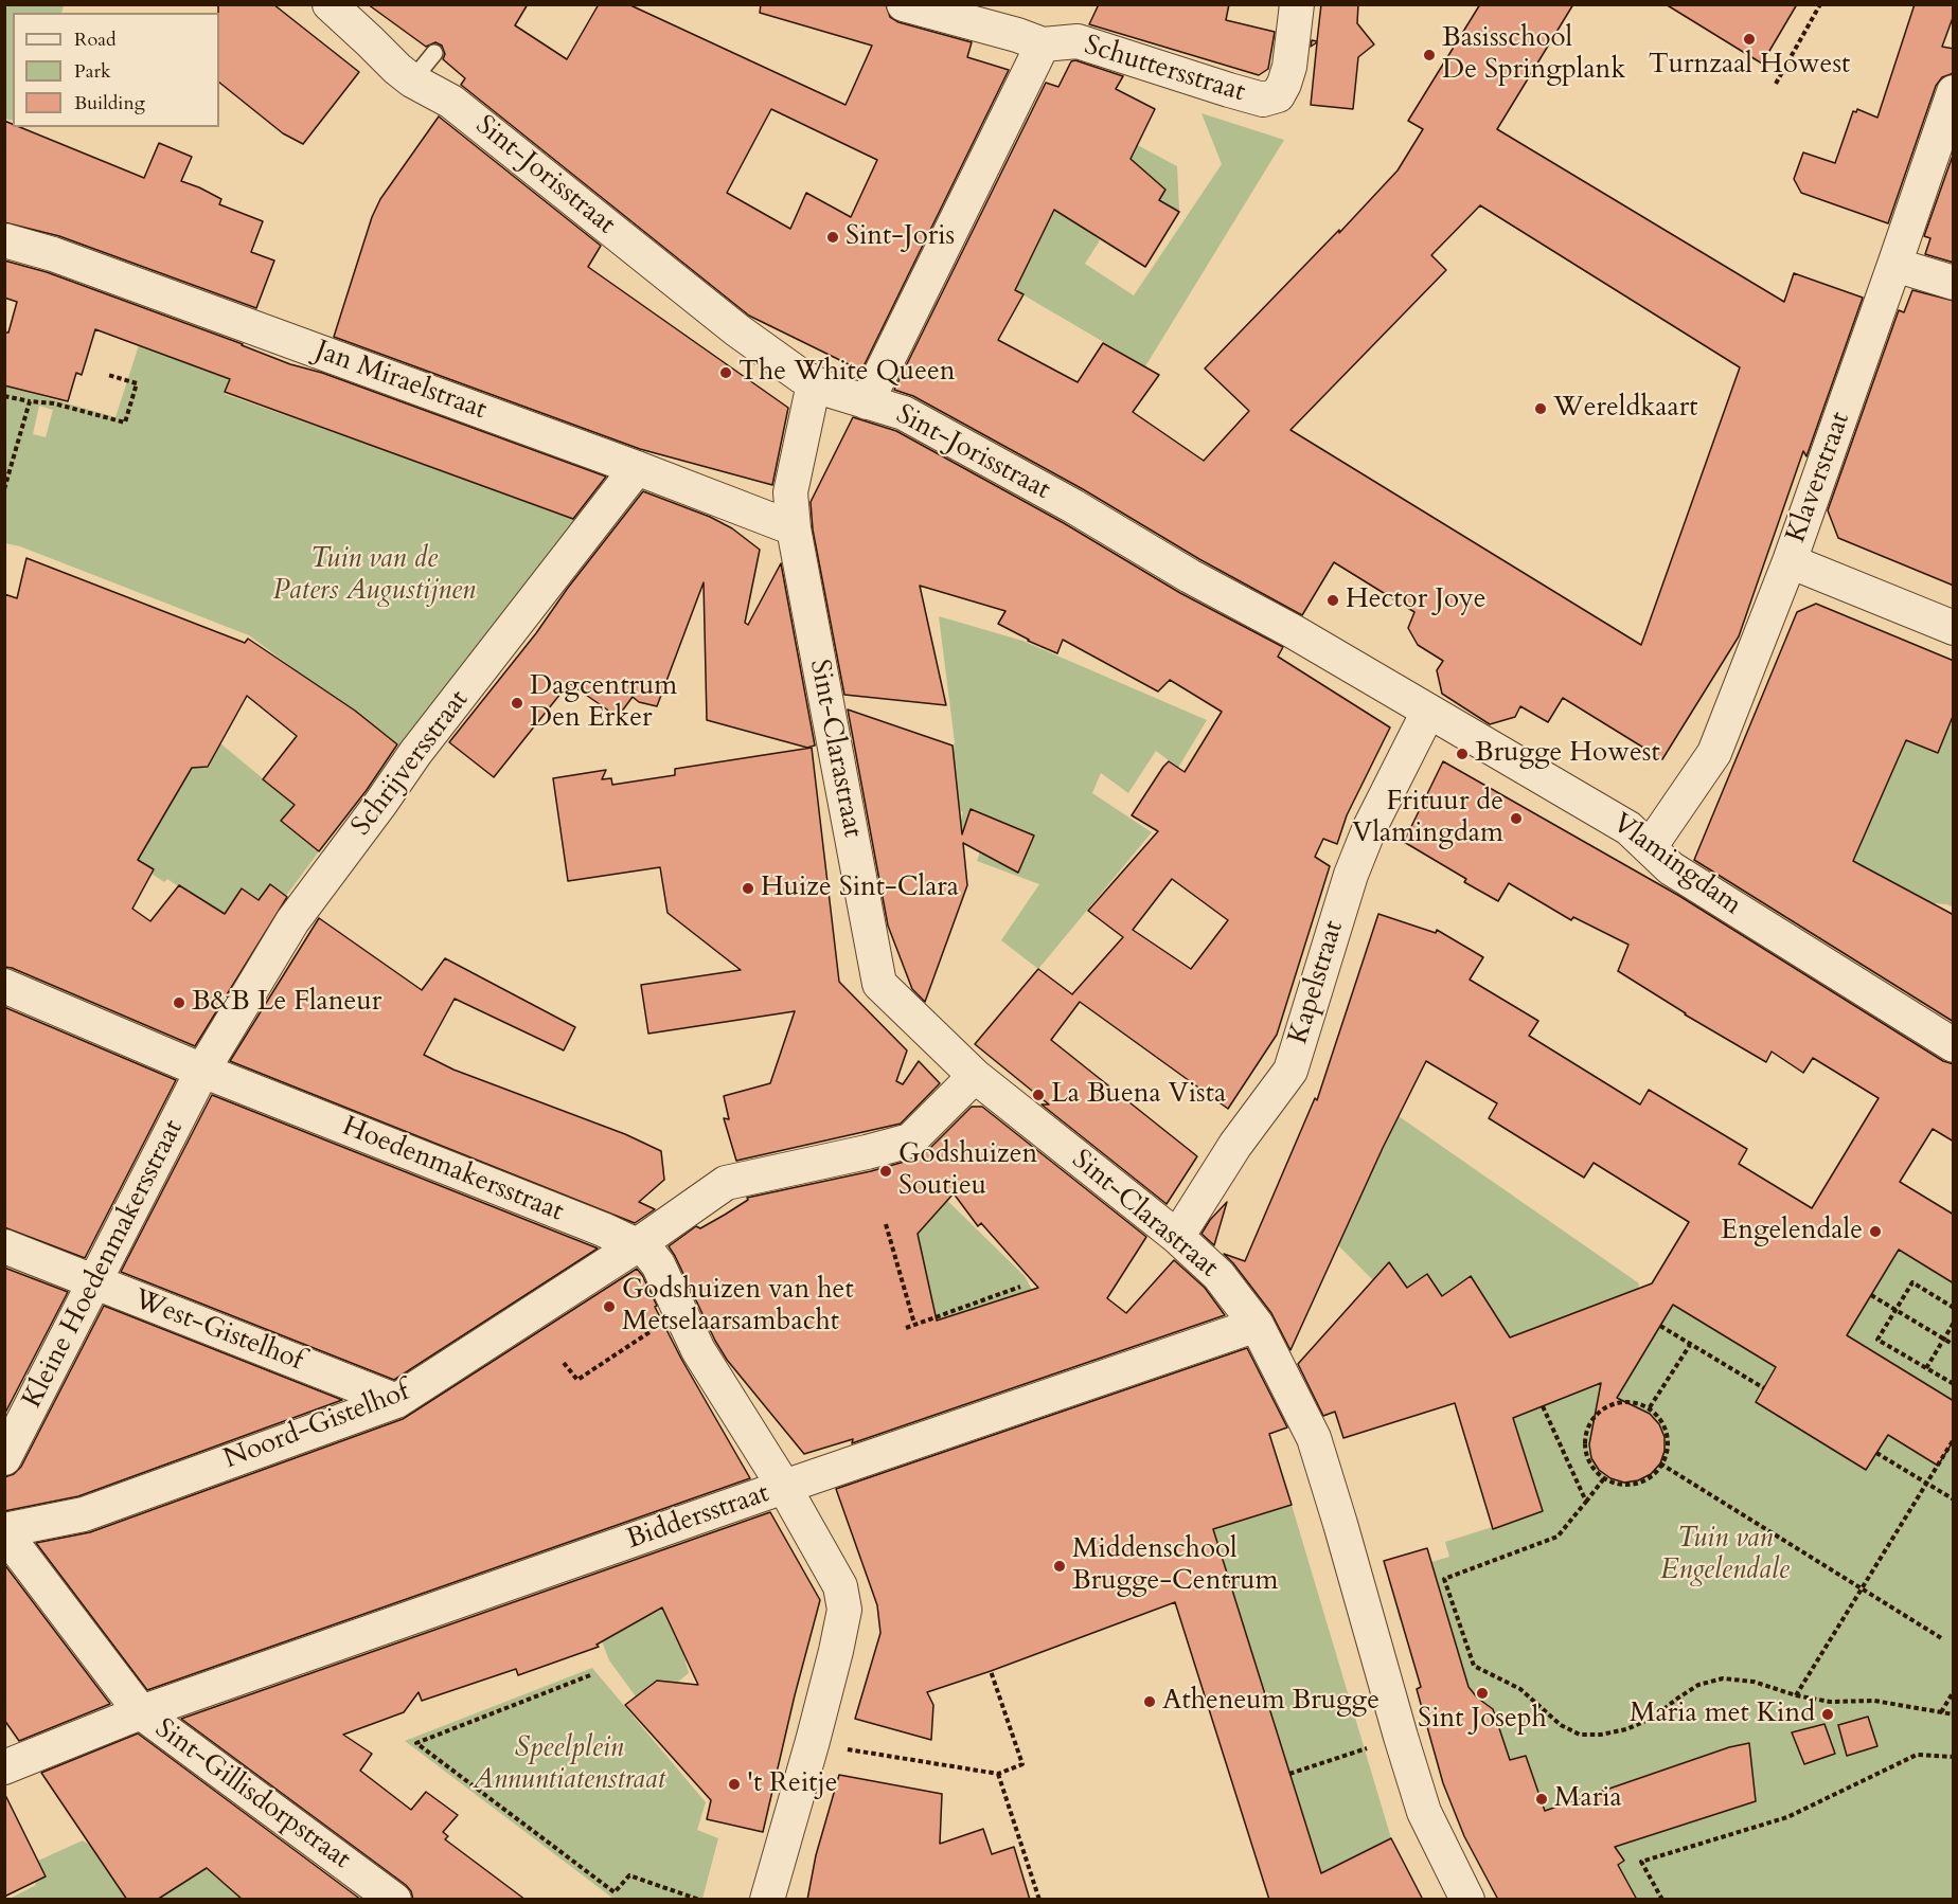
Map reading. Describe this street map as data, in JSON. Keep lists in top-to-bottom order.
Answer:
{
  "streets": {
    "street": [
      "Schuttersstraat",
      "Sint-Jorisstraat",
      "Jan Miraelstraat",
      "Klaverstraat",
      "Sint-Clarastraat",
      "Schrijversstraat",
      "Vlamingdam",
      "Kapelstraat",
      "Hoedenmakersstraat",
      "Kleine Hoedenmakersstraat",
      "West-Gistelhof",
      "Noord-Gistelhof",
      "Biddersstraat",
      "Sint-Gillisdorpstraat"
    ]
  },
  "crossings": [
    ["Sint-Jorisstraat", "Sint-Clarastraat"],
    ["Sint-Jorisstraat", "Vlamingdam"],
    ["Sint-Jorisstraat", "Kapelstraat"],
    ["Jan Miraelstraat", "Sint-Clarastraat"],
    ["Jan Miraelstraat", "Schrijversstraat"],
    ["Klaverstraat", "Vlamingdam"],
    ["Sint-Clarastraat", "Kapelstraat"],
    ["Sint-Clarastraat", "Noord-Gistelhof"],
    ["Sint-Clarastraat", "Biddersstraat"],
    ["Schrijversstraat", "Hoedenmakersstraat"],
    ["Schrijversstraat", "Kleine Hoedenmakersstraat"],
    ["Vlamingdam", "Kapelstraat"],
    ["Hoedenmakersstraat", "Kleine Hoedenmakersstraat"],
    ["Hoedenmakersstraat", "Noord-Gistelhof"],
    ["Hoedenmakersstraat", "Biddersstraat"],
    ["Kleine Hoedenmakersstraat", "West-Gistelhof"],
    ["West-Gistelhof", "Noord-Gistelhof"],
    ["Noord-Gistelhof", "Sint-Gillisdorpstraat"],
    ["Biddersstraat", "Sint-Gillisdorpstraat"]
  ],
  "parks": ["Tuin van de Paters Augustijnen", "Tuin van Engelendale", "Speelplein Annuntiatenstraat"],
  "places": [
    "Turnzaal Howest",
    "Basisschool De Springplank",
    "Sint-Joris",
    "The White Queen",
    "Wereldkaart",
    "Hector Joye",
    "Dagcentrum Den Erker",
    "Brugge Howest",
    "Frituur de Vlamingdam",
    "Huize Sint-Clara",
    "B&B Le Flaneur",
    "La Buena Vista",
    "Godshuizen Soutieu",
    "Engelendale",
    "Godshuizen van het Metselaarsambacht",
    "Middenschool Brugge-Centrum",
    "Sint Joseph",
    "Atheneum Brugge",
    "Maria met Kind",
    "'t Reitje",
    "Maria"
  ],
  "legend": ["Road", "Park", "Building"]
}
